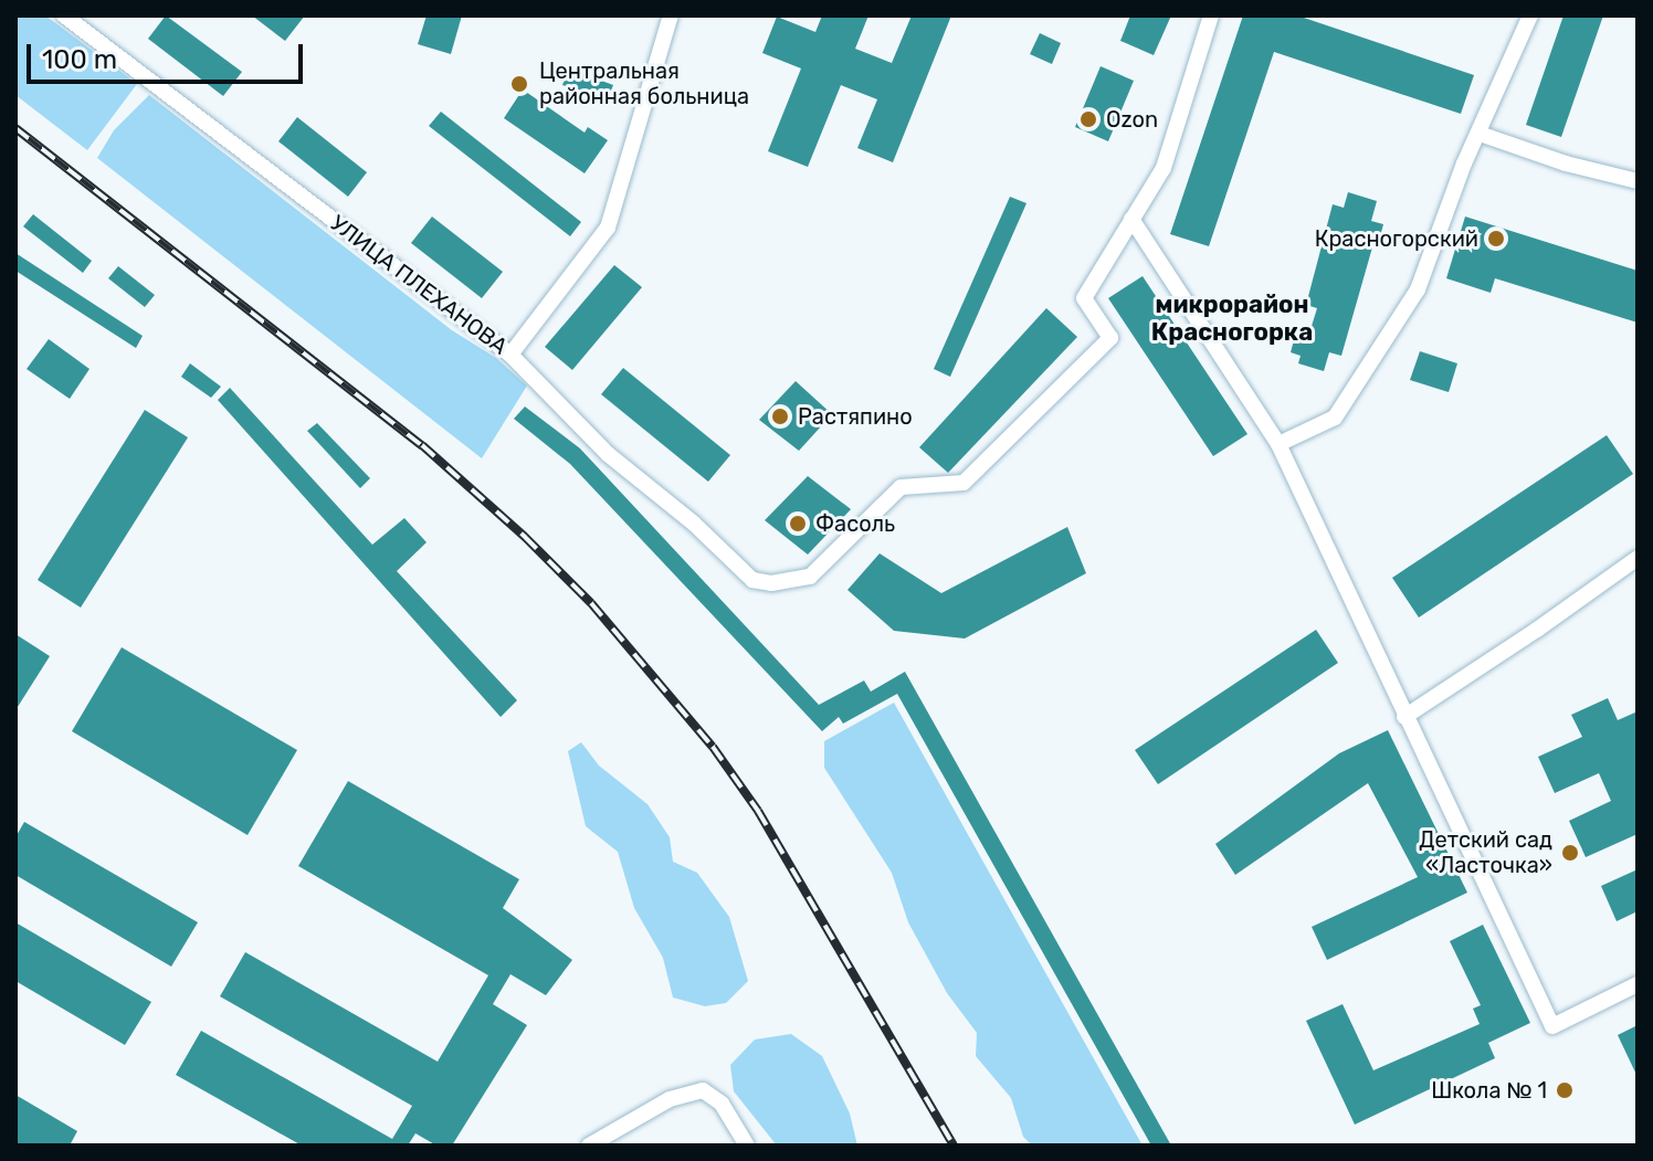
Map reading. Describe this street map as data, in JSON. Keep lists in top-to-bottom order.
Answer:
{
  "streets": {
    "street": ["УЛИЦА ПЛЕХАНОВА"]
  },
  "districts": ["микрорайон Красногорка"],
  "places": [
    "Центральная районная больница",
    "Ozon",
    "Красногорский",
    "Растяпино",
    "Фасоль",
    "Детский сад «Ласточка»",
    "Школа № 1"
  ],
  "scale_bar": "100 m"
}
